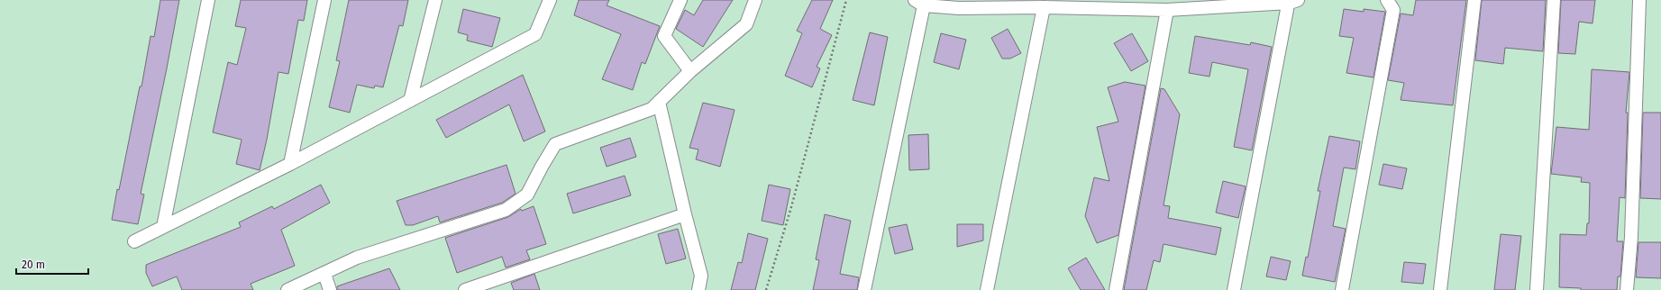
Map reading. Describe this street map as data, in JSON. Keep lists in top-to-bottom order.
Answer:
{
  "scale_bar": "20 m"
}
